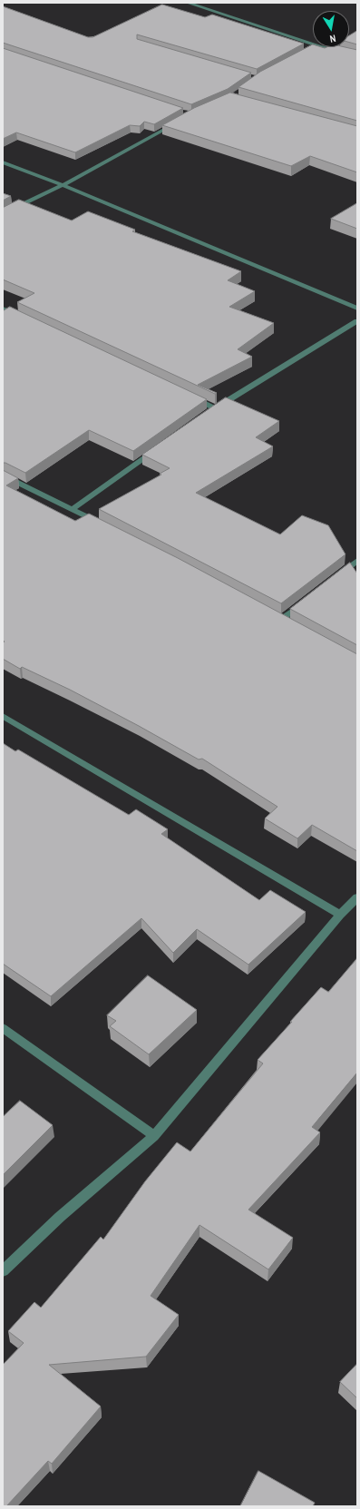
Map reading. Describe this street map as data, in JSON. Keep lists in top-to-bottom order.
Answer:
{
  "north": "bottom"
}
